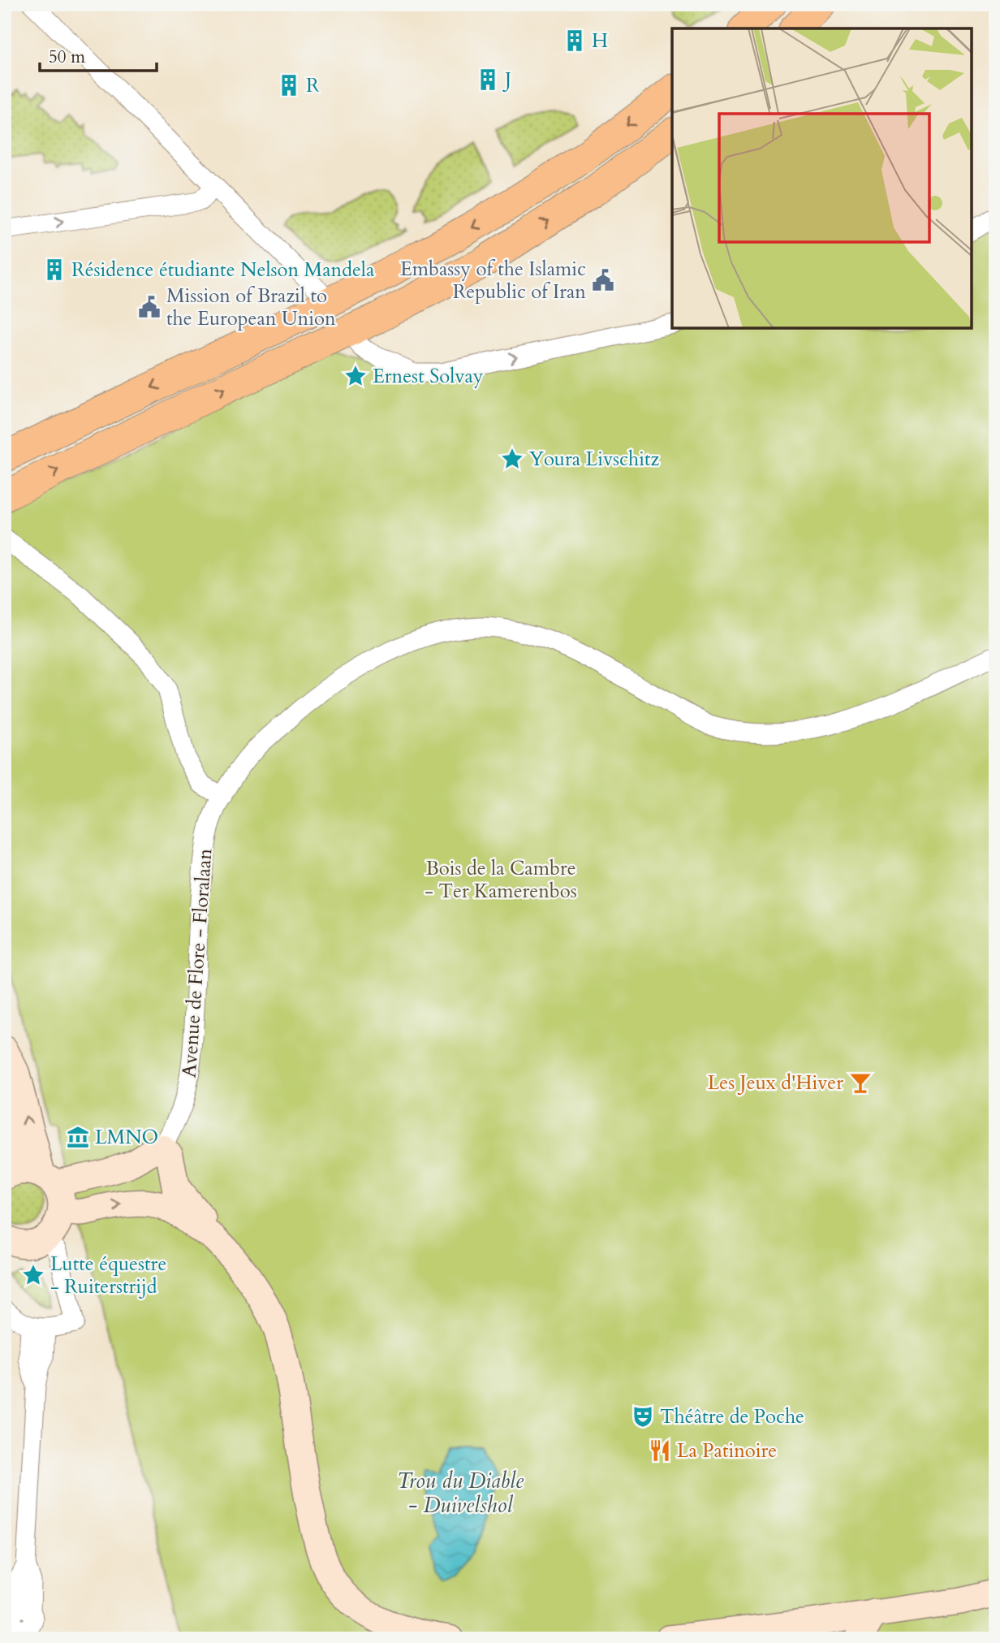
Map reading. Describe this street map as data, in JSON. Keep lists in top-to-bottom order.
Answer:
{
  "streets": {
    "street": ["Avenue de Flore - Floralaan"]
  },
  "water": ["Trou du Diable - Duivelshol"],
  "parks": ["Bois de la Cambre - Ter Kamerenbos"],
  "places": {
    "building": [
      "H",
      "J",
      "R",
      "Résidence étudiante Nelson Mandela"
    ],
    "public building": ["Embassy of the Islamic Republic of Iran", "Mission of Brazil to the European Union"],
    "place": ["Ernest Solvay", "Youra Livschitz", "Lutte équestre - Ruiterstrijd"],
    "bar": ["Les Jeux d'Hiver"],
    "museum": ["LMNO"],
    "theatre": ["Théâtre de Poche"],
    "restaurant": ["La Patinoire"]
  },
  "scale_bar": "50 m"
}
